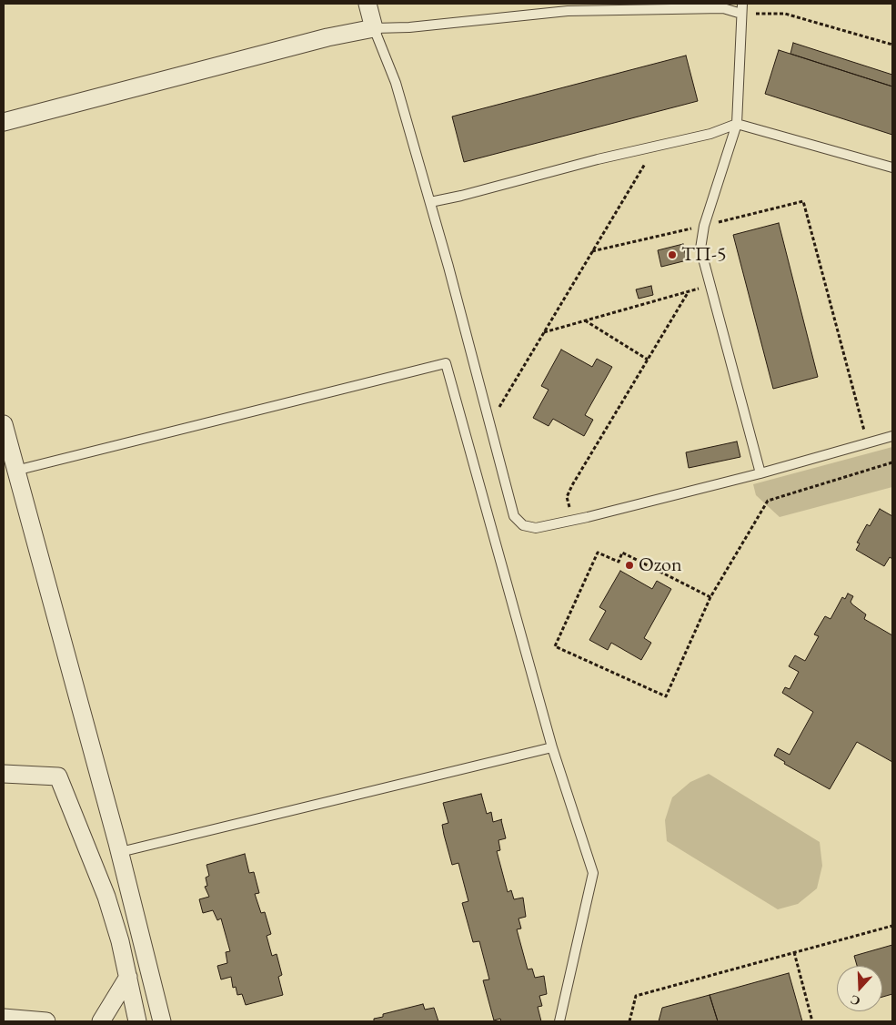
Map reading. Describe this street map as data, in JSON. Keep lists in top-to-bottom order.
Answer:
{
  "places": ["ТП-5", "Ozon"],
  "north": "bottom"
}
